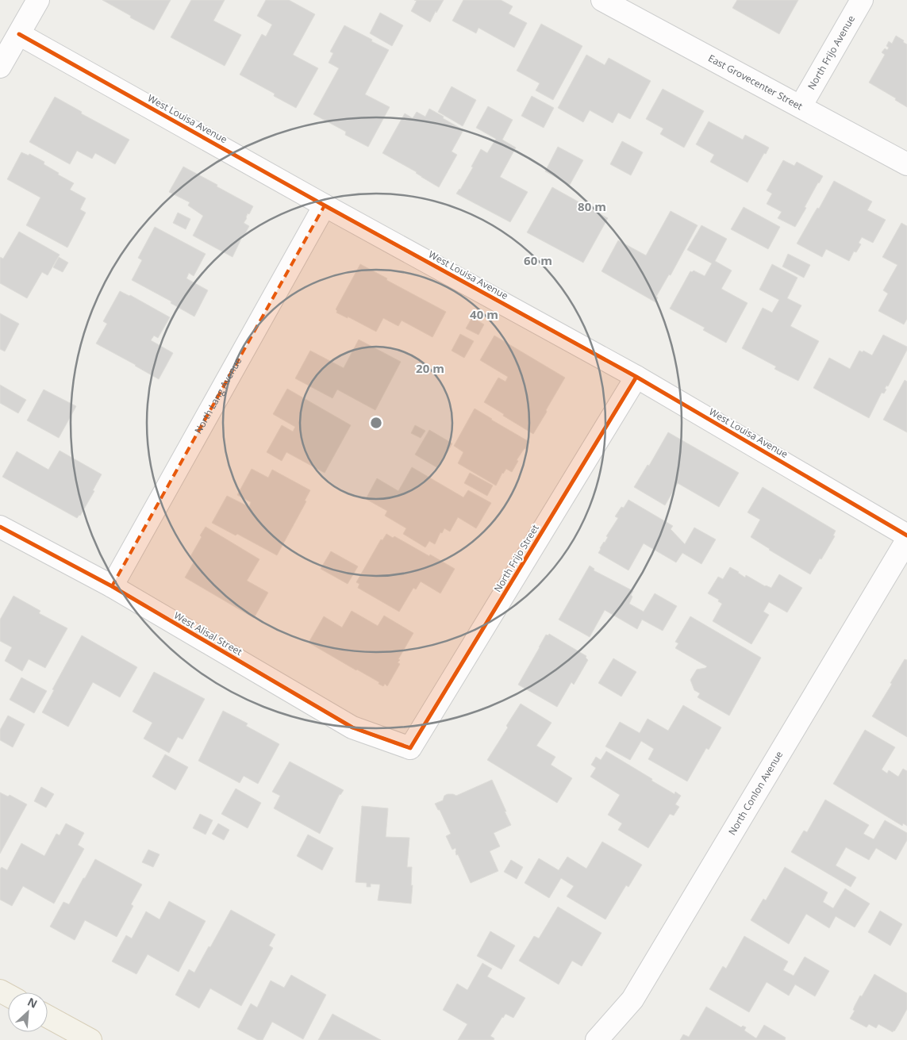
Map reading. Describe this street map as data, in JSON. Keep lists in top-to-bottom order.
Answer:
{
  "streets": {
    "street": [
      "North Frijo Avenue",
      "East Grovecenter Street",
      "West Louisa Avenue",
      "North Lang Avenue",
      "North Frijo Street",
      "West Alisal Street",
      "North Conlon Avenue"
    ]
  },
  "crossings": [
    ["North Frijo Avenue", "East Grovecenter Street"],
    ["West Louisa Avenue", "North Lang Avenue"],
    ["West Louisa Avenue", "North Frijo Street"],
    ["North Lang Avenue", "West Alisal Street"],
    ["North Frijo Street", "West Alisal Street"]
  ],
  "north": "top right",
  "rings": [
    "80 m",
    "60 m",
    "40 m",
    "20 m"
  ]
}
